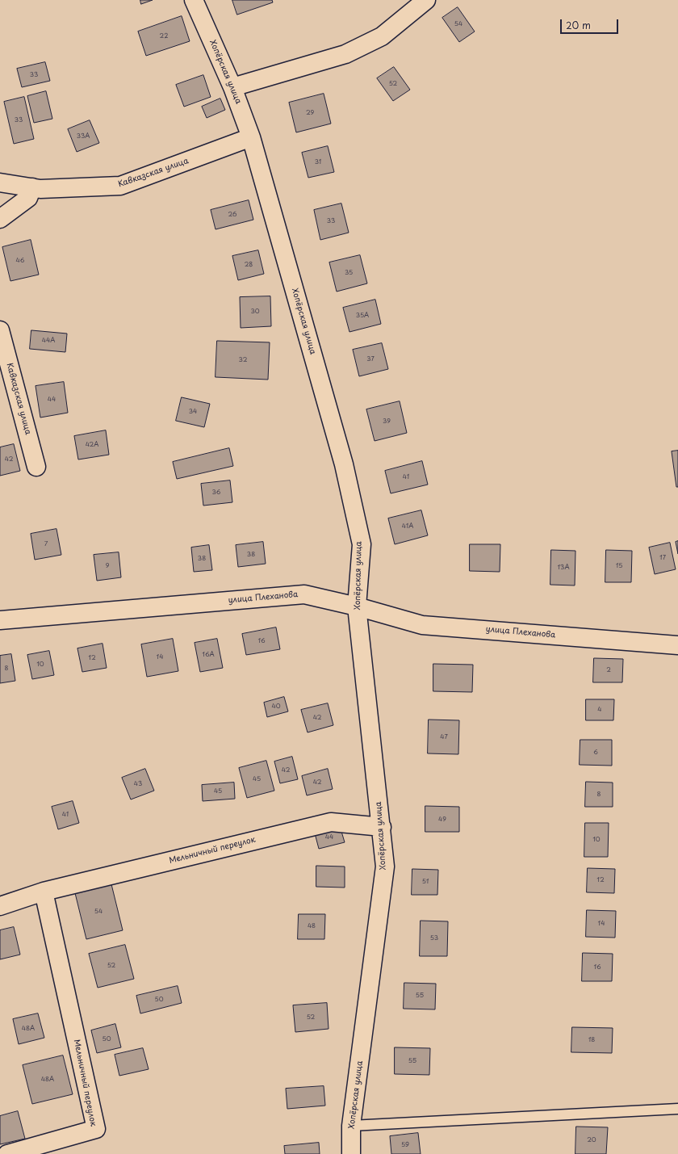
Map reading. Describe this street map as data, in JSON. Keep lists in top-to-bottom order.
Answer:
{
  "streets": {
    "street": [
      "Хопёрская улица",
      "Кавказская улица",
      "улица Плеханова",
      "Мельничный переулок"
    ]
  },
  "crossings": [
    ["Хопёрская улица", "Кавказская улица"],
    ["Хопёрская улица", "улица Плеханова"],
    ["Хопёрская улица", "Мельничный переулок"]
  ],
  "house_numbers": [
    "54",
    "22",
    "33",
    "52",
    "29",
    "33",
    "33А",
    "31",
    "26",
    "33",
    "46",
    "28",
    "35",
    "30",
    "35А",
    "44А",
    "37",
    "32",
    "44",
    "34",
    "39",
    "42А",
    "42",
    "41",
    "36",
    "41А",
    "7",
    "38",
    "17",
    "38",
    "9",
    "15",
    "13А",
    "16",
    "16А",
    "14",
    "12",
    "10",
    "8",
    "2",
    "40",
    "4",
    "42",
    "47",
    "6",
    "42",
    "45",
    "42",
    "43",
    "45",
    "8",
    "41",
    "49",
    "44",
    "10",
    "12",
    "51",
    "54",
    "14",
    "48",
    "53",
    "52",
    "16",
    "55",
    "50",
    "52",
    "48А",
    "50",
    "18",
    "55",
    "48А",
    "20",
    "59"
  ],
  "scale_bar": "20 m"
}
